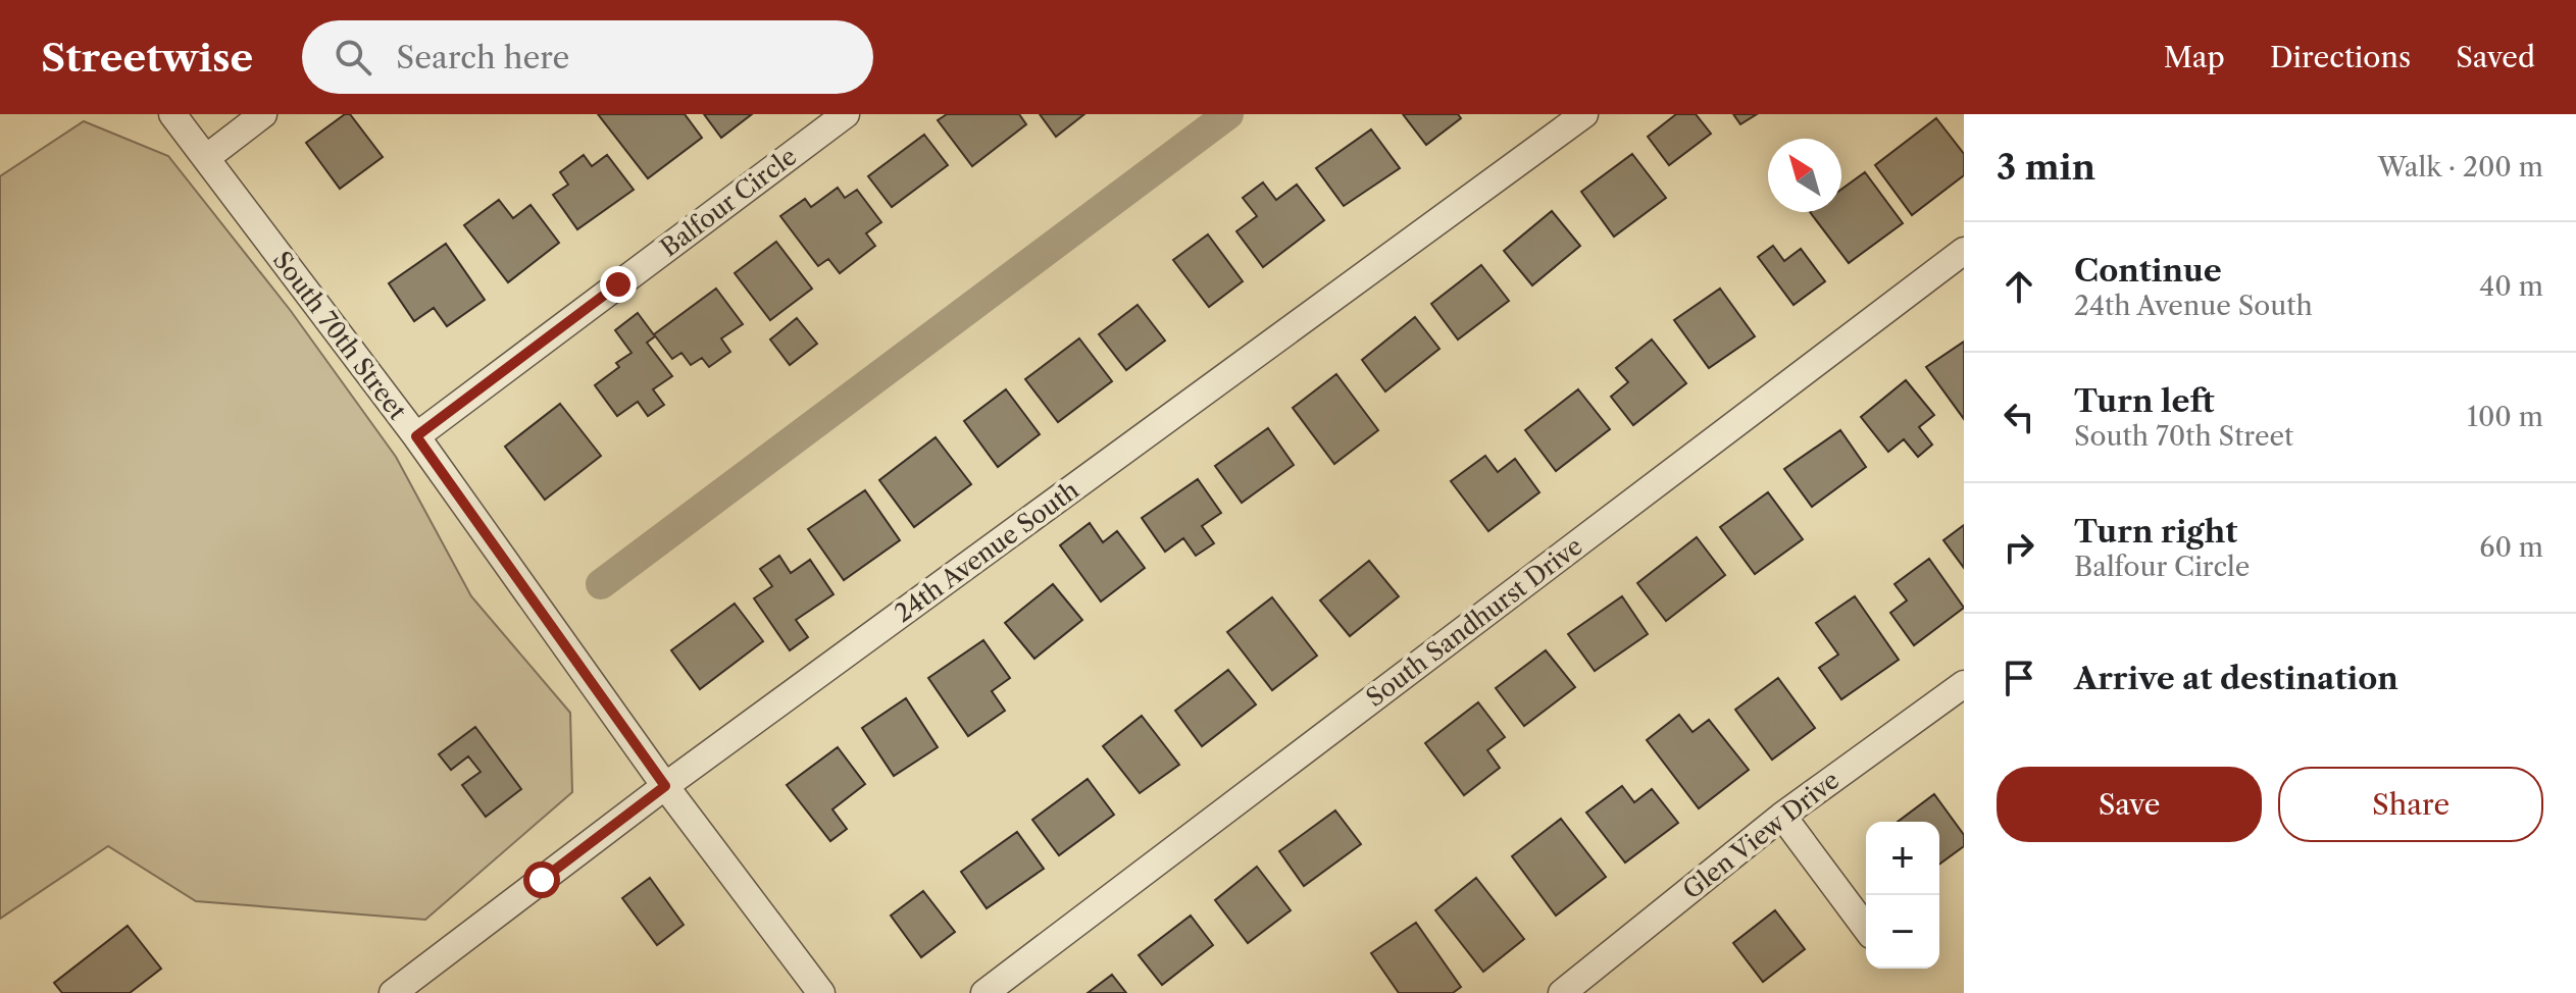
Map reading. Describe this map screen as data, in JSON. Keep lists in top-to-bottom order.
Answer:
{
  "streets": {
    "street": [
      "Balfour Circle",
      "South 70th Street",
      "24th Avenue South",
      "South Sandhurst Drive",
      "Glen View Drive"
    ]
  },
  "crossings": [
    ["Balfour Circle", "South 70th Street"],
    ["South 70th Street", "24th Avenue South"]
  ],
  "north": "top left",
  "page": {
    "header": "Streetwise",
    "search": "Search here",
    "nav": ["Map", "Directions", "Saved"],
    "heading": ["3 min", "Walk · 200 m"],
    "list": [
      ["Continue", "24th Avenue South", "40 m"],
      ["Turn left", "South 70th Street", "100 m"],
      ["Turn right", "Balfour Circle", "60 m"],
      "Arrive at destination"
    ],
    "buttons": ["Save", "Share"],
    "map_buttons": ["+", "−"]
  }
}
